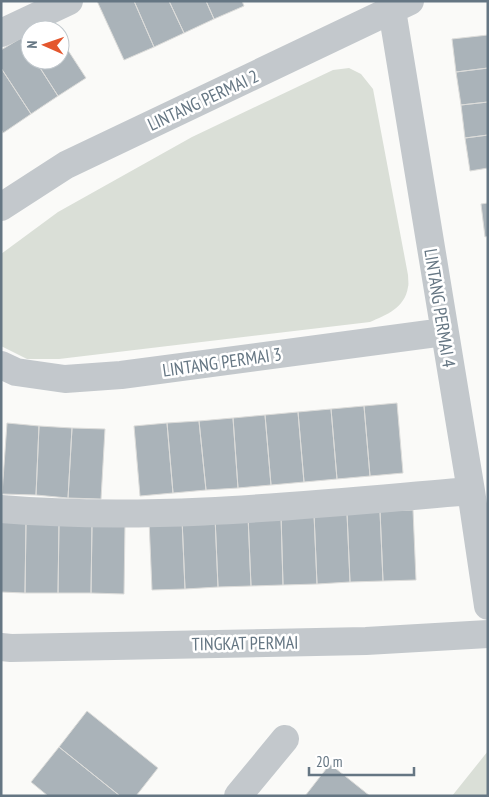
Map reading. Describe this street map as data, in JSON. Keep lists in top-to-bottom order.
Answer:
{
  "streets": {
    "street": [
      "LINTANG PERMAI 2",
      "LINTANG PERMAI 4",
      "LINTANG PERMAI 3",
      "TINGKAT PERMAI"
    ]
  },
  "crossings": [
    ["LINTANG PERMAI 2", "LINTANG PERMAI 4"],
    ["LINTANG PERMAI 4", "LINTANG PERMAI 3"]
  ],
  "scale_bar": "20 m",
  "north": "left"
}
